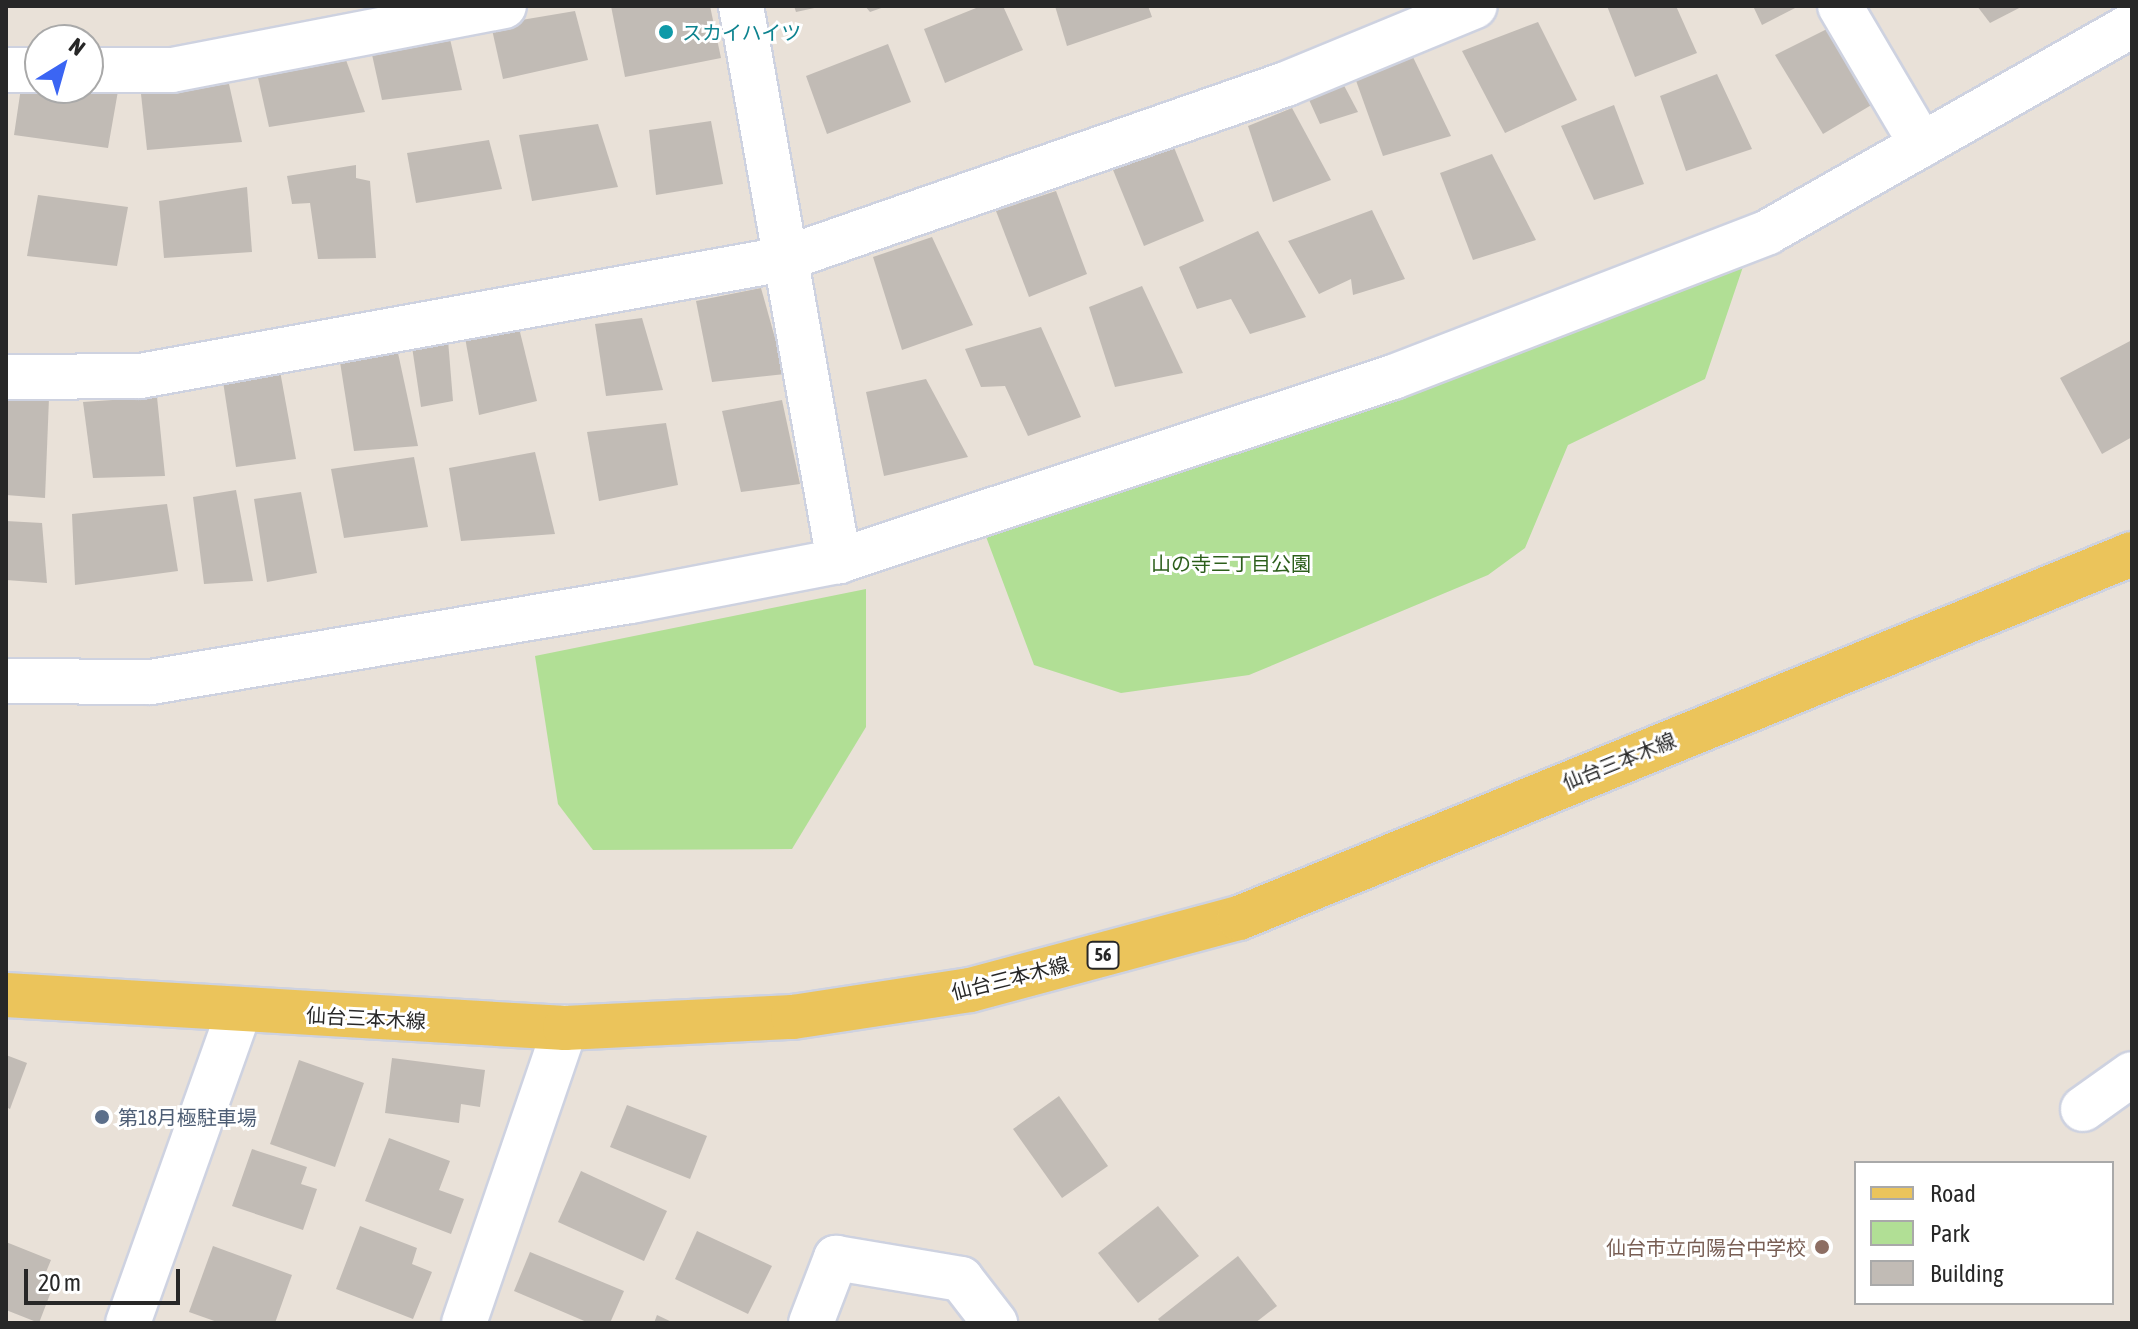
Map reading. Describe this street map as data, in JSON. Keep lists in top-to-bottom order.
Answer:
{
  "streets": {
    "main road": ["仙台三本木線", "56"]
  },
  "parks": ["山の寺三丁目公園"],
  "places": ["スカイハイツ", "第18月極駐車場", "仙台市立向陽台中学校"],
  "legend": ["Road", "Park", "Building"],
  "scale_bar": "20 m",
  "north": "top right"
}
